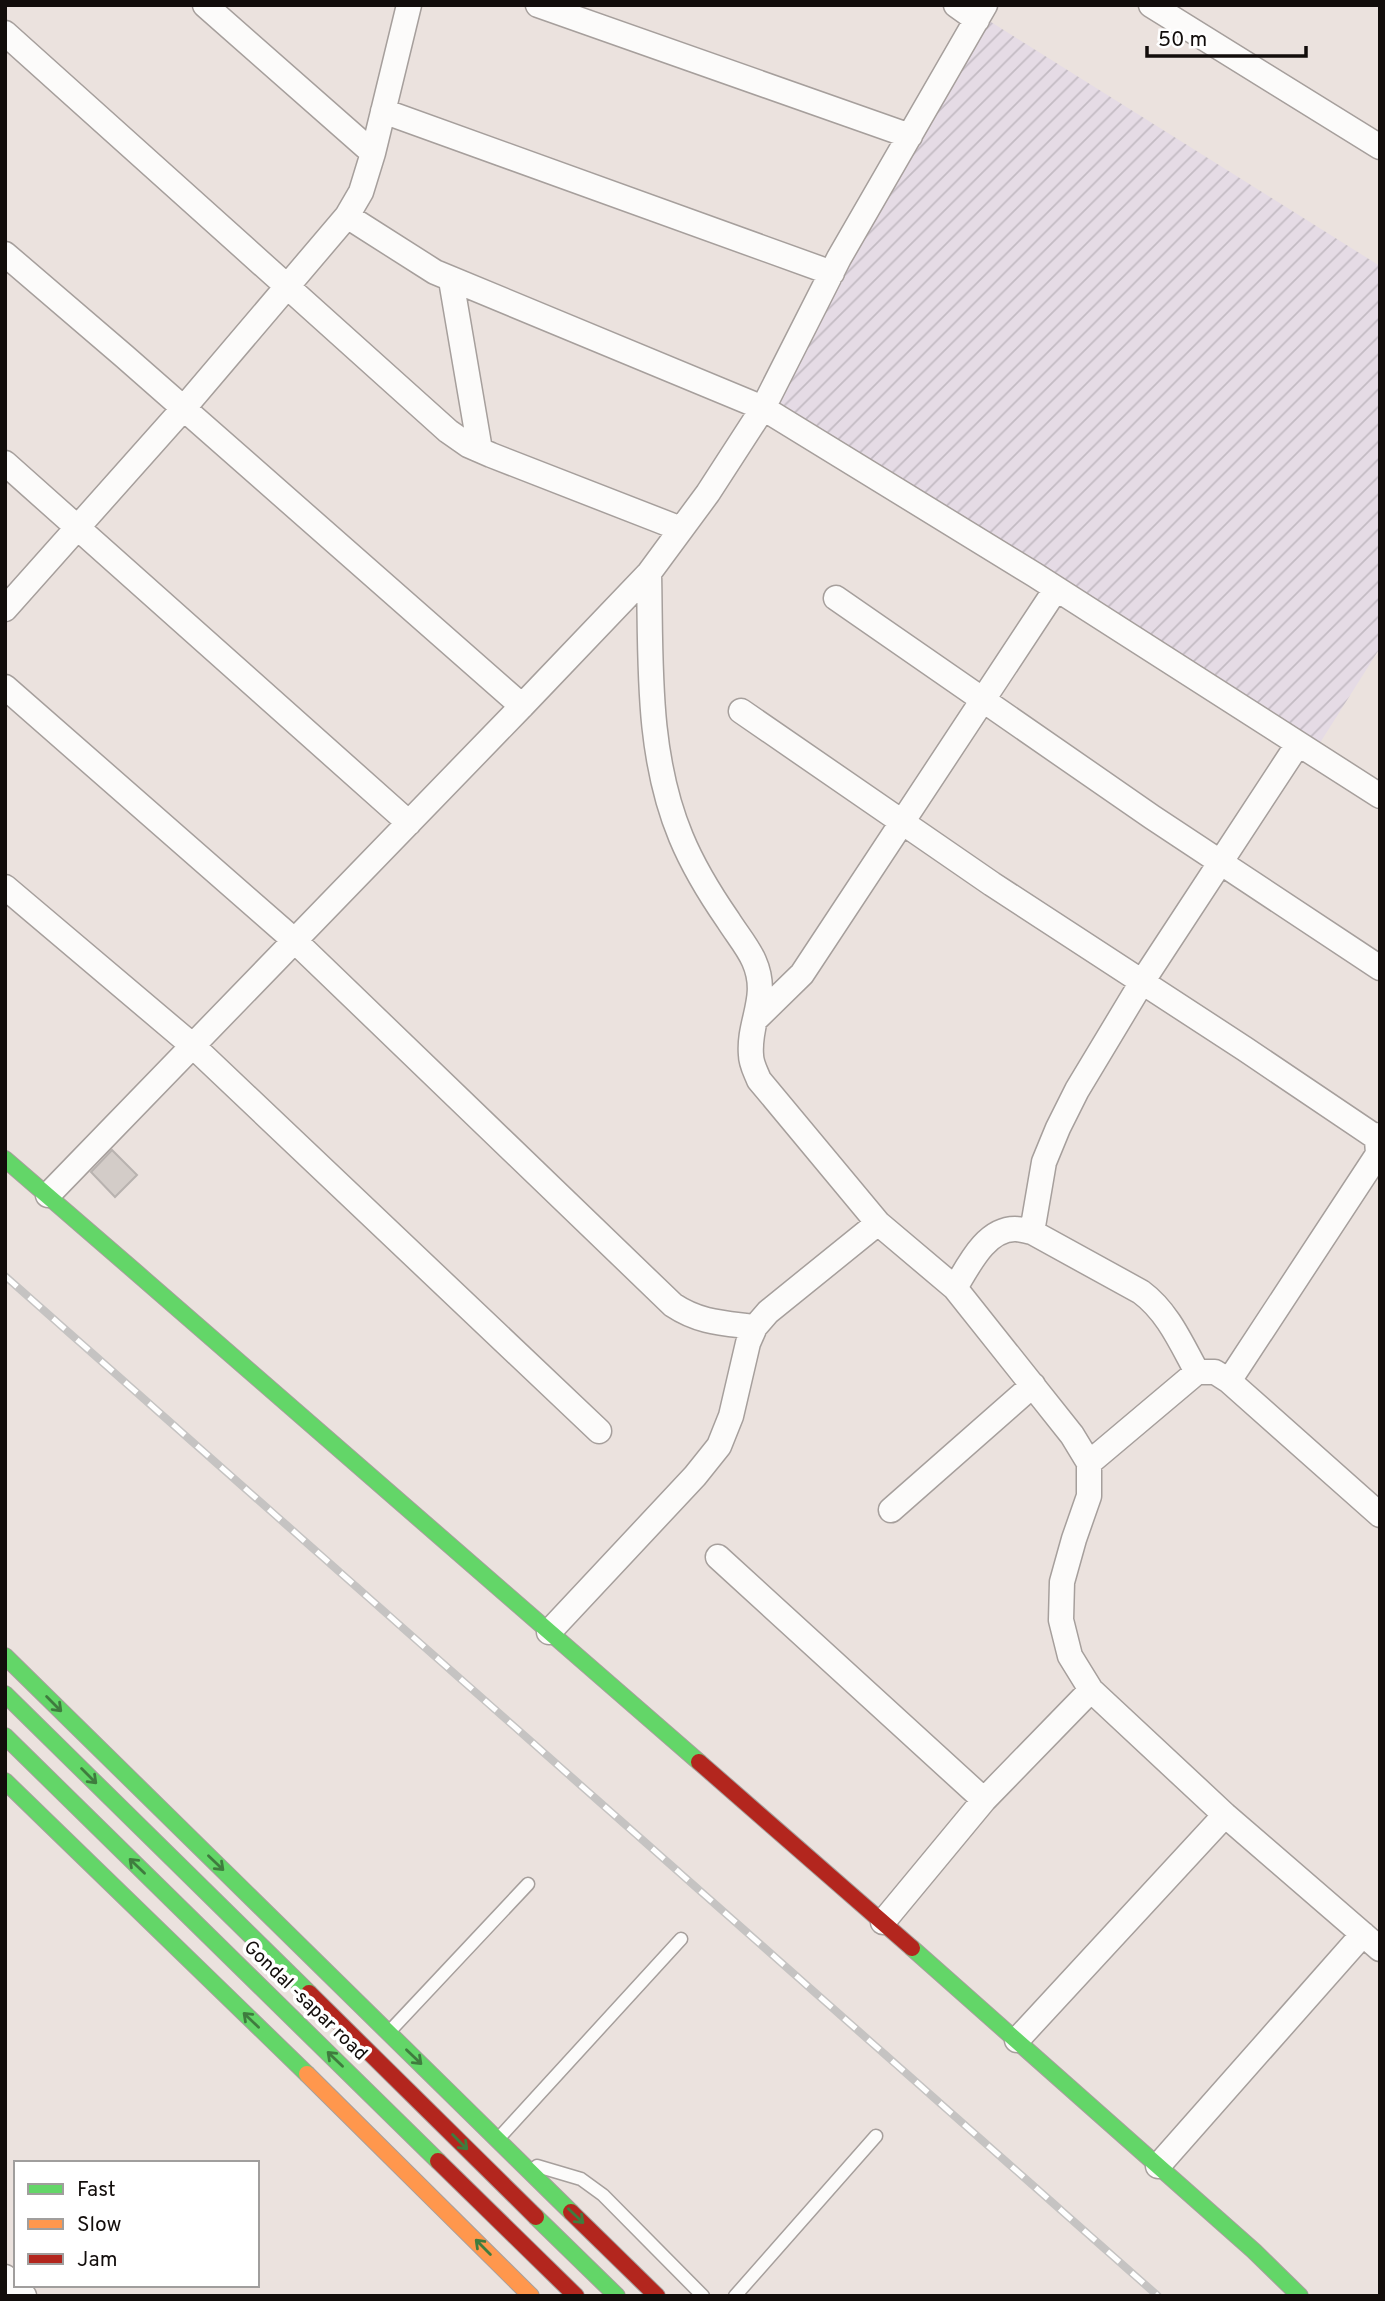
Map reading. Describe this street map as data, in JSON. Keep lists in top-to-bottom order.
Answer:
{
  "streets": {
    "main road": ["Gondal -sapar road"]
  },
  "legend": ["Fast", "Slow", "Jam"],
  "scale_bar": "50 m"
}
